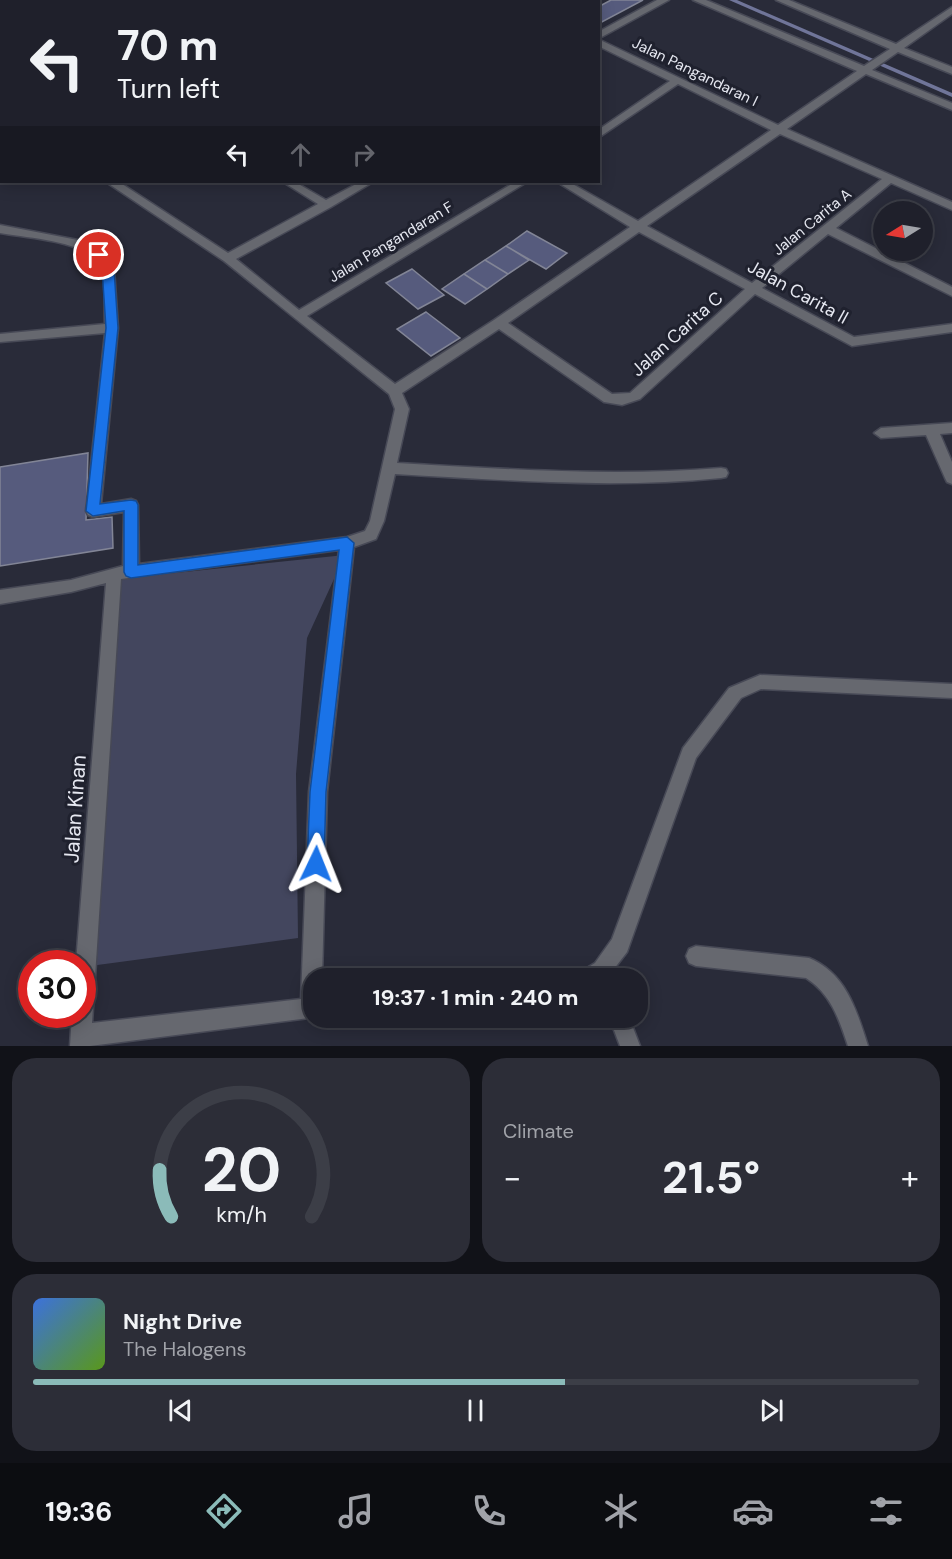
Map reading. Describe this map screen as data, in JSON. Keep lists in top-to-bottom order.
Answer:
{
  "streets": {
    "street": [
      "Jalan Pangandaran I",
      "Jalan Carita A",
      "Jalan Pangandaran F",
      "Jalan Carita II",
      "Jalan Carita C",
      "Jalan Kinan"
    ]
  },
  "crossings": [
    ["Jalan Pangandaran I", "Jalan Carita A"],
    ["Jalan Carita A", "Jalan Carita II"],
    ["Jalan Carita A", "Jalan Carita C"],
    ["Jalan Carita II", "Jalan Carita C"]
  ],
  "north": "left",
  "page": {
    "turn": ["70 m", "Turn left"],
    "limit": "30",
    "trip": "19:37 · 1 min · 240 m",
    "tile": "Climate",
    "heat": ["−", "21.5°", "+"],
    "song": ["Night Drive", "The Halogens"],
    "tabs": "19:36",
    "gauge": ["20", "km/h"]
  }
}
